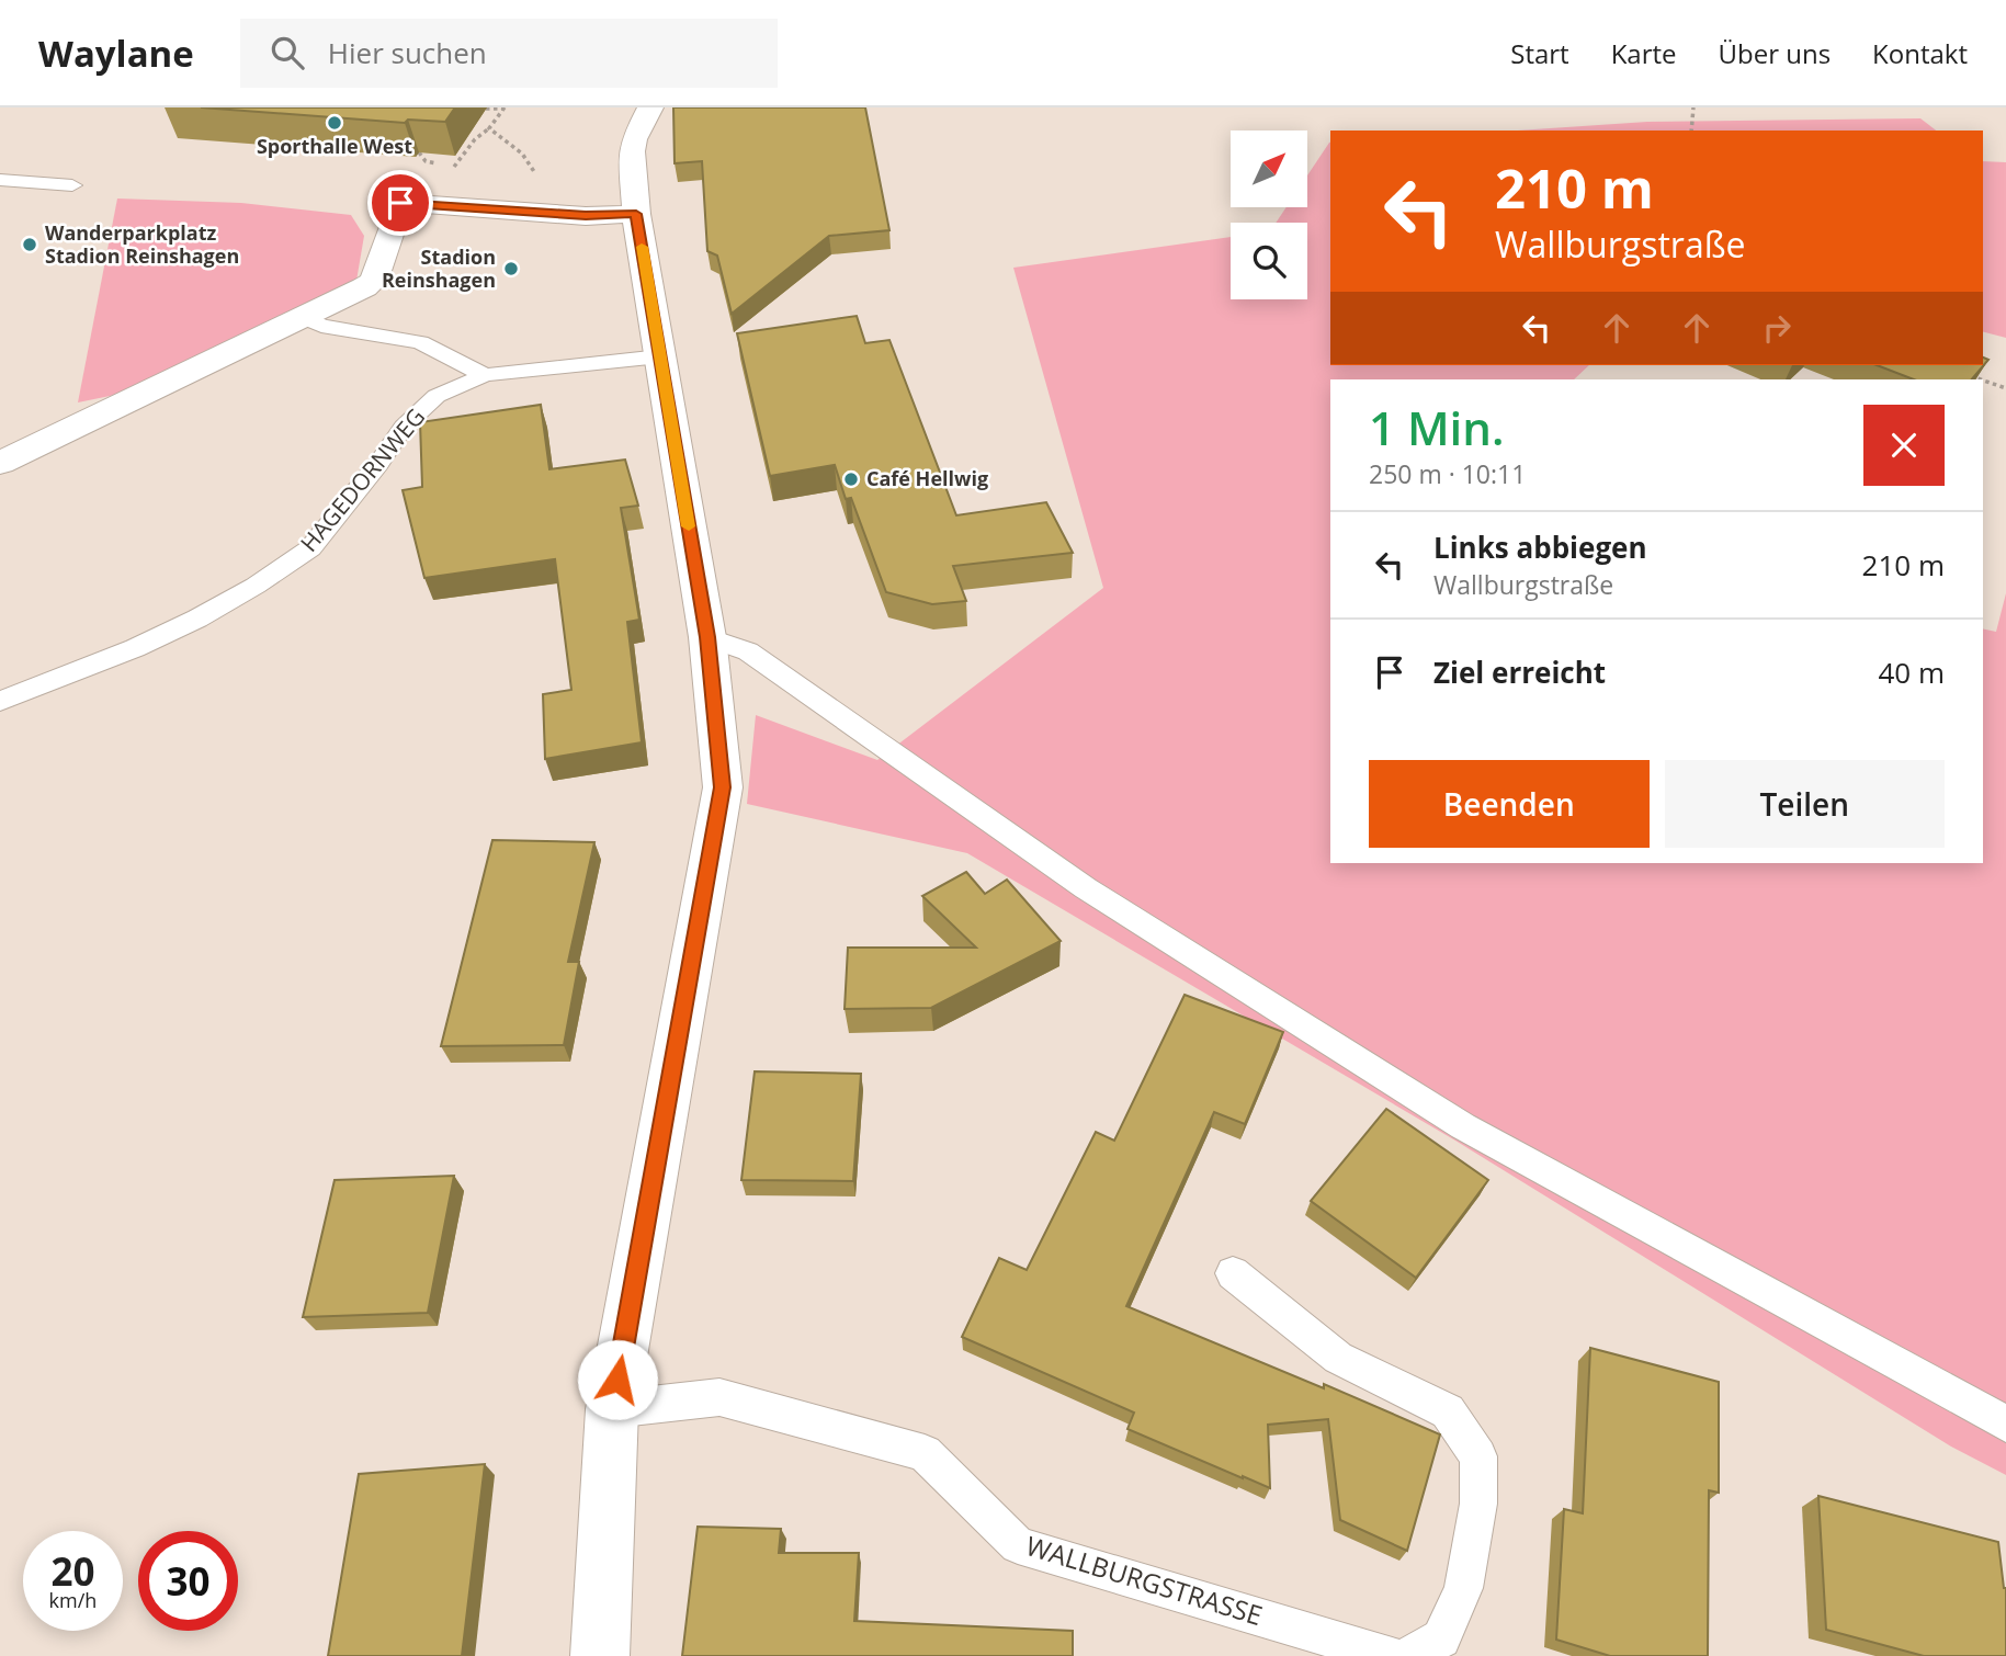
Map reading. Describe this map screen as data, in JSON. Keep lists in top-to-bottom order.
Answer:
{
  "streets": {
    "lane": ["HAGEDORNWEG", "WALLBURGSTRASSE"]
  },
  "places": [
    "Sporthalle West",
    "Wanderparkplatz Stadion Reinshagen",
    "Stadion Reinshagen",
    "Café Hellwig"
  ],
  "north": "top right",
  "page": {
    "header": "Waylane",
    "search": "Hier suchen",
    "nav": [
      "Start",
      "Karte",
      "Über uns",
      "Kontakt"
    ],
    "turn": ["210 m", "Wallburgstraße"],
    "heading": ["1 Min.", "250 m · 10:11"],
    "list": [
      {
        "name": "Links abbiegen",
        "note": "Wallburgstraße",
        "value": "210 m"
      },
      {
        "name": "Ziel erreicht",
        "value": "40 m"
      }
    ],
    "buttons": ["Beenden", "Teilen"],
    "speed": "20 km/h",
    "limit": "30"
  }
}
